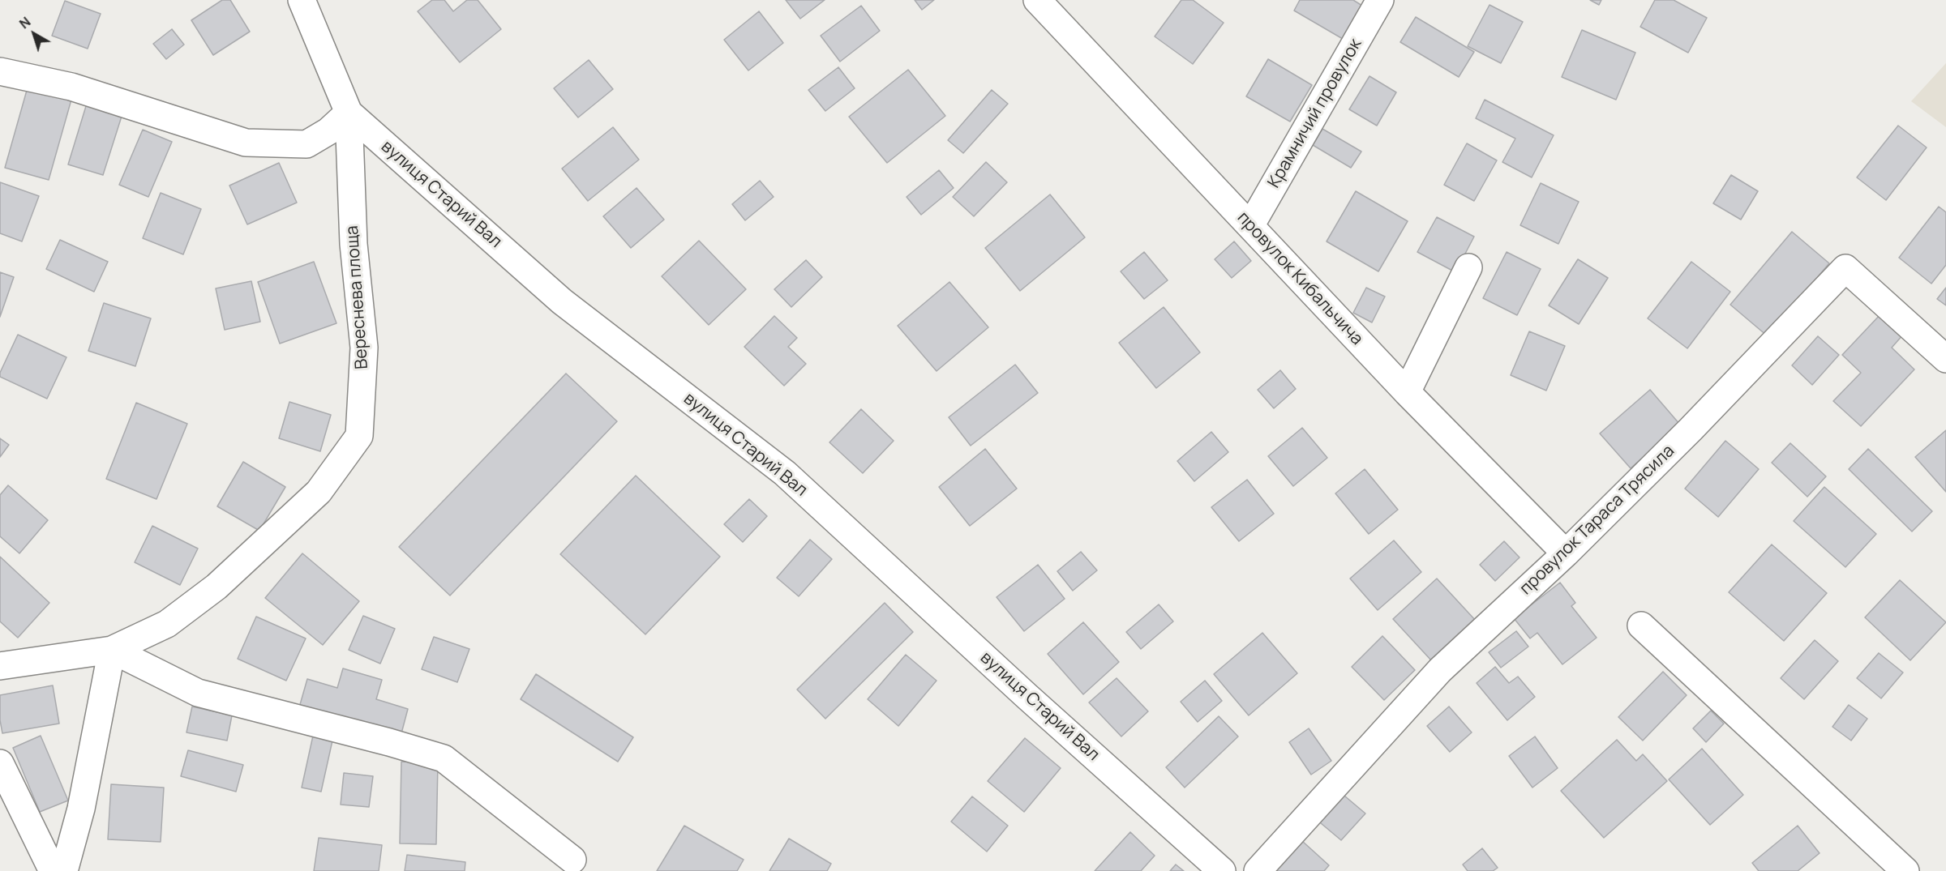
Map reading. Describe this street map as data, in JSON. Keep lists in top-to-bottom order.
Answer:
{
  "streets": {
    "street": [
      "Крамничий провулок",
      "вулиця Старий Вал",
      "провулок Кибальчича",
      "Вереснева площа",
      "провулок Тараса Трясила"
    ]
  },
  "crossings": [
    ["Крамничий провулок", "провулок Кибальчича"],
    ["вулиця Старий Вал", "Вереснева площа"],
    ["провулок Кибальчича", "провулок Тараса Трясила"]
  ],
  "north": "top left"
}
